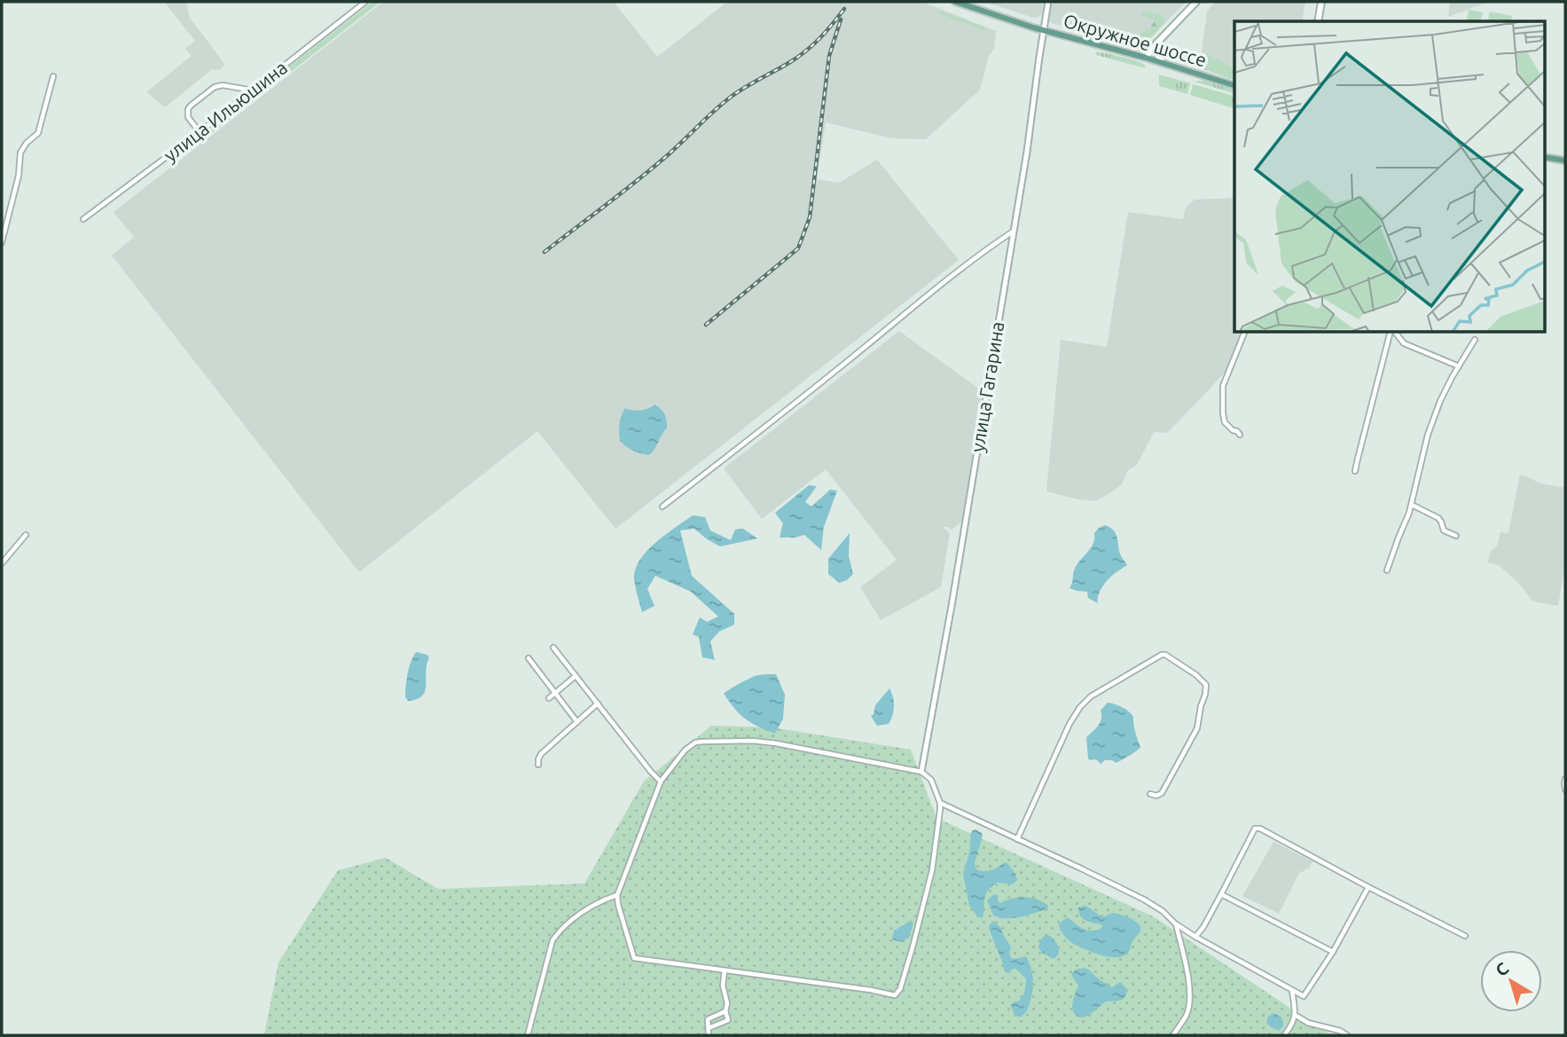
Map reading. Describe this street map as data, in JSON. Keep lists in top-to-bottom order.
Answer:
{
  "streets": {
    "main road": ["Окружное шоссе"],
    "street": ["улица Ильюшина", "улица Гагарина"]
  },
  "crossings": [
    ["Окружное шоссе", "улица Гагарина"]
  ],
  "north": "top left"
}
